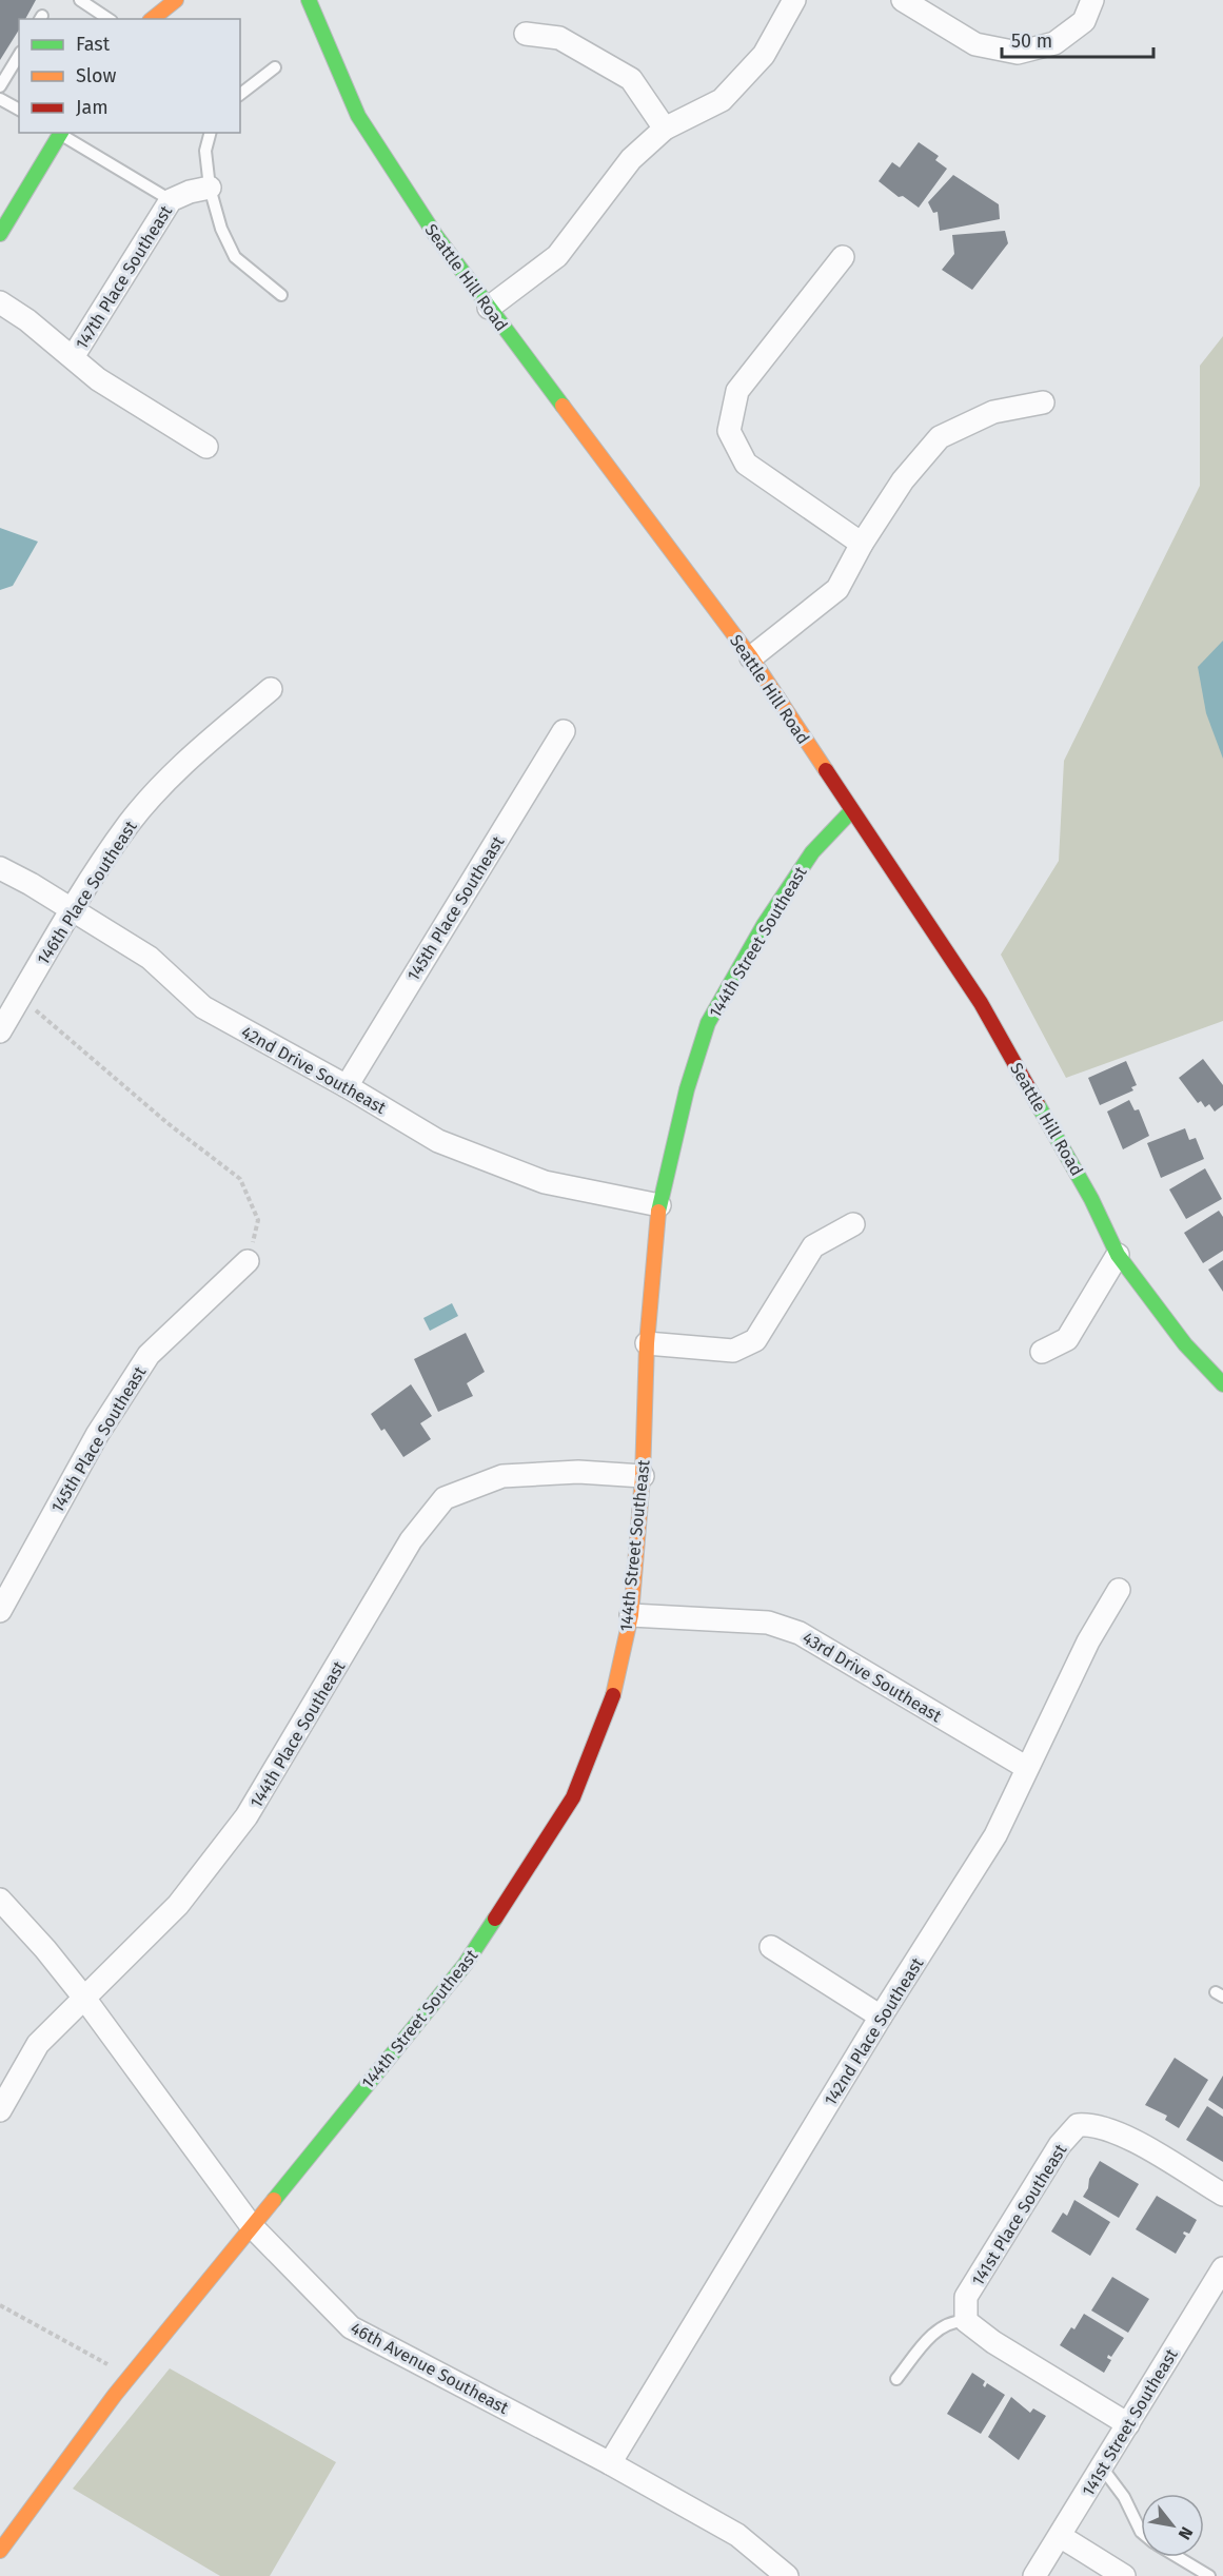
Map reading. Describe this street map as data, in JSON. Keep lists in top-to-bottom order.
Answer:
{
  "streets": {
    "street": [
      "147th Place Southeast",
      "Seattle Hill Road",
      "146th Place Southeast",
      "145th Place Southeast",
      "144th Street Southeast",
      "42nd Drive Southeast",
      "43rd Drive Southeast",
      "144th Place Southeast",
      "142nd Place Southeast",
      "141st Place Southeast",
      "46th Avenue Southeast",
      "141st Street Southeast"
    ]
  },
  "crossings": [
    ["Seattle Hill Road", "144th Street Southeast"],
    ["146th Place Southeast", "42nd Drive Southeast"],
    ["145th Place Southeast", "42nd Drive Southeast"],
    ["144th Street Southeast", "42nd Drive Southeast"],
    ["144th Street Southeast", "43rd Drive Southeast"],
    ["144th Street Southeast", "144th Place Southeast"],
    ["144th Street Southeast", "46th Avenue Southeast"],
    ["43rd Drive Southeast", "142nd Place Southeast"],
    ["144th Place Southeast", "46th Avenue Southeast"],
    ["142nd Place Southeast", "46th Avenue Southeast"]
  ],
  "legend": ["Fast", "Slow", "Jam"],
  "scale_bar": "50 m",
  "north": "bottom right"
}
